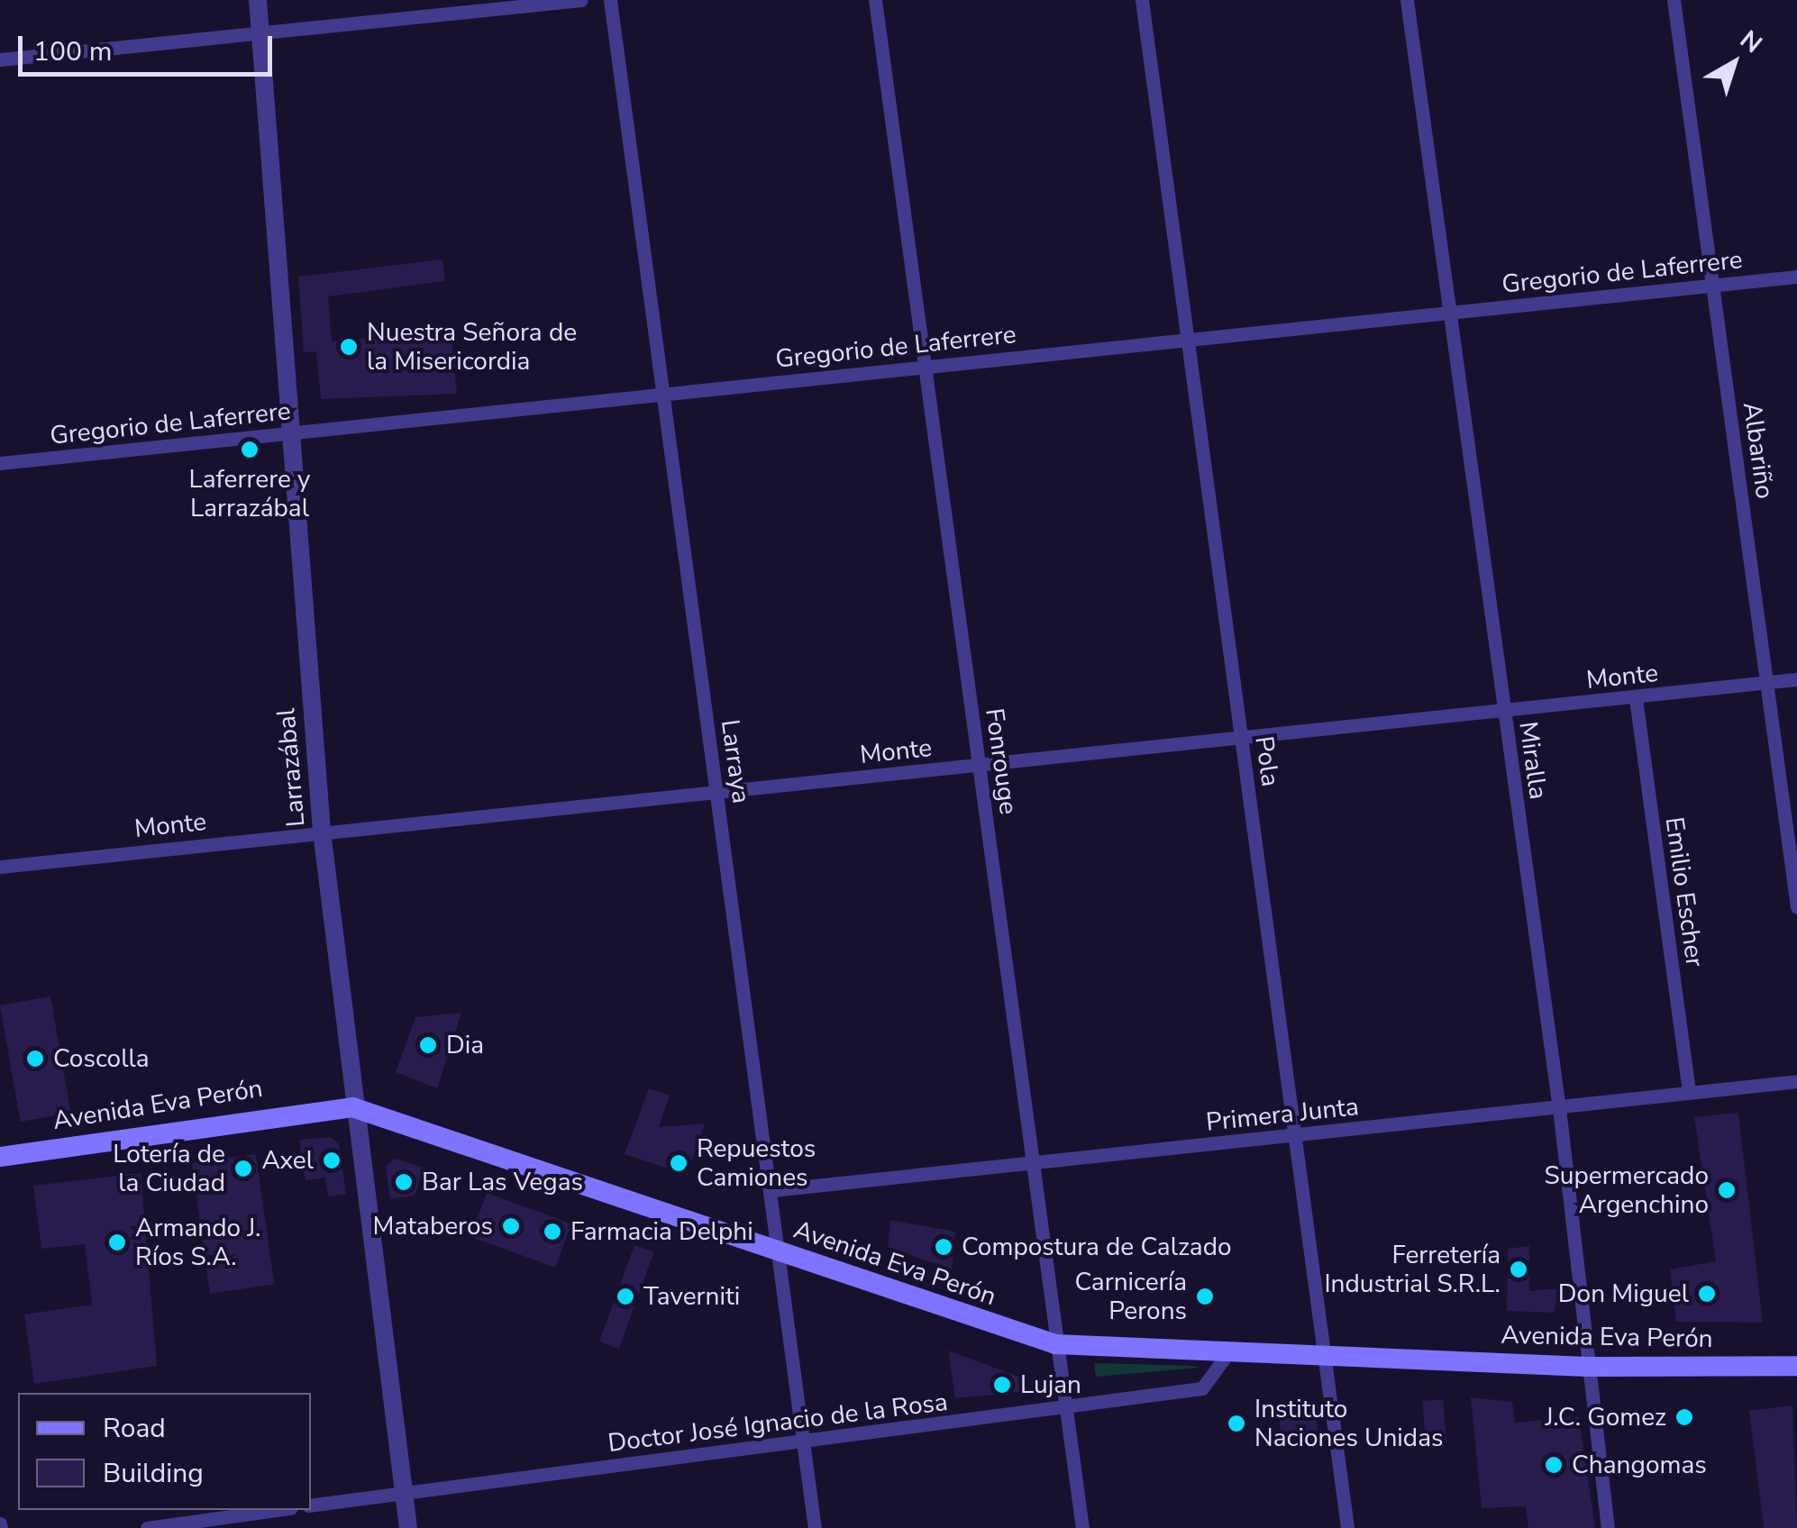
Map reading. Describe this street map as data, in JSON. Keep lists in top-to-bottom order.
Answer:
{
  "streets": {
    "main road": ["Avenida Eva Perón"],
    "street": [
      "Gregorio de Laferrere",
      "Albariño",
      "Monte",
      "Miralla",
      "Larraya",
      "Fonrouge",
      "Pola",
      "Larrazábal",
      "Emilio Escher",
      "Primera Junta",
      "Doctor José Ignacio de la Rosa"
    ]
  },
  "crossings": [
    ["Gregorio de Laferrere", "Albariño"],
    ["Gregorio de Laferrere", "Miralla"],
    ["Gregorio de Laferrere", "Larraya"],
    ["Gregorio de Laferrere", "Fonrouge"],
    ["Gregorio de Laferrere", "Pola"],
    ["Gregorio de Laferrere", "Larrazábal"],
    ["Albariño", "Monte"],
    ["Monte", "Miralla"],
    ["Monte", "Larraya"],
    ["Monte", "Fonrouge"],
    ["Monte", "Pola"],
    ["Monte", "Larrazábal"],
    ["Monte", "Emilio Escher"],
    ["Miralla", "Avenida Eva Perón"],
    ["Miralla", "Primera Junta"],
    ["Larraya", "Avenida Eva Perón"],
    ["Larraya", "Primera Junta"],
    ["Larraya", "Doctor José Ignacio de la Rosa"],
    ["Fonrouge", "Avenida Eva Perón"],
    ["Fonrouge", "Primera Junta"],
    ["Fonrouge", "Doctor José Ignacio de la Rosa"],
    ["Pola", "Avenida Eva Perón"],
    ["Pola", "Primera Junta"],
    ["Larrazábal", "Avenida Eva Perón"],
    ["Larrazábal", "Doctor José Ignacio de la Rosa"],
    ["Emilio Escher", "Primera Junta"],
    ["Avenida Eva Perón", "Doctor José Ignacio de la Rosa"]
  ],
  "places": [
    "Nuestra Señora de la Misericordia",
    "Laferrere y Larrazábal",
    "Dia",
    "Coscolla",
    "Axel",
    "Repuestos Camiones",
    "Lotería de la Ciudad",
    "Bar Las Vegas",
    "Supermercado Argenchino",
    "Mataberos",
    "Farmacia Delphi",
    "Armando J. Ríos S.A.",
    "Compostura de Calzado",
    "Ferretería Industrial S.R.L.",
    "Don Miguel",
    "Taverniti",
    "Carnicería Perons",
    "Lujan",
    "J.C. Gomez",
    "Instituto Naciones Unidas",
    "Changomas"
  ],
  "legend": ["Road", "Building"],
  "scale_bar": "100 m",
  "north": "top right"
}
